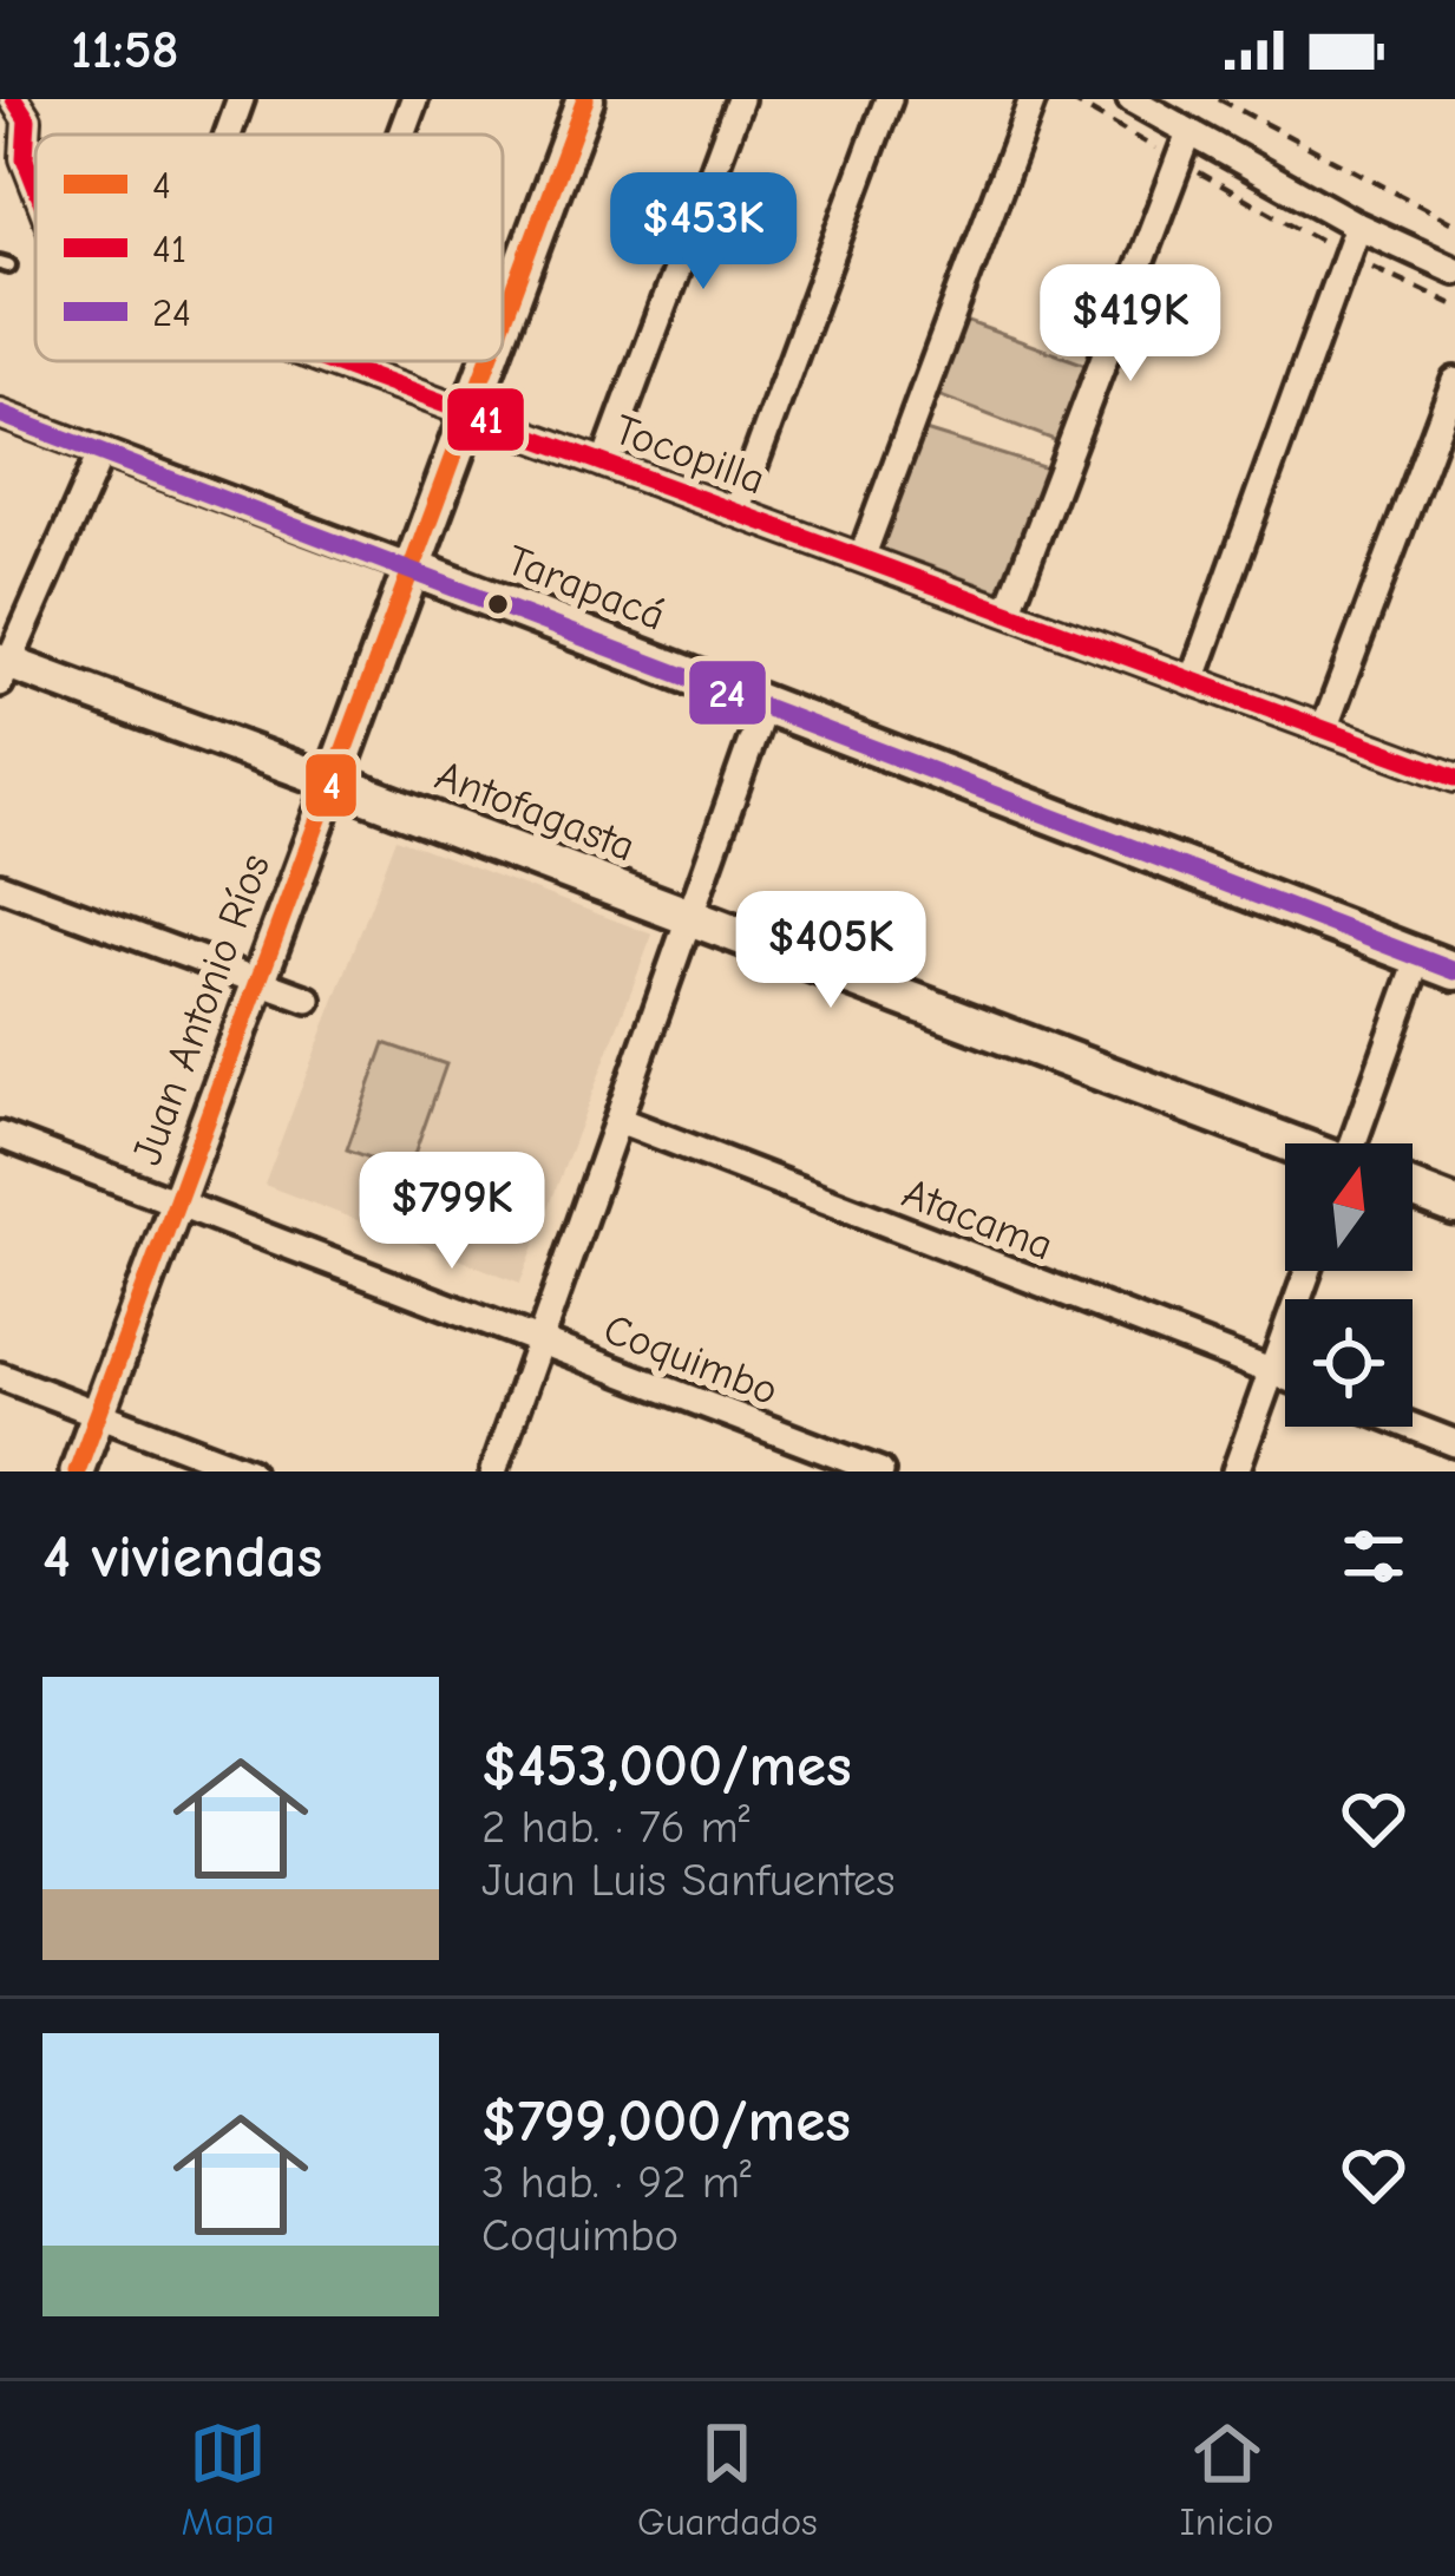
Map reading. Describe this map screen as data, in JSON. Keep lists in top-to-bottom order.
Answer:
{
  "streets": {
    "main road": ["Tarapacá", "Antofagasta", "Juan Antonio Ríos"],
    "street": ["Tocopilla", "Atacama", "Coquimbo"]
  },
  "crossings": [
    ["Tocopilla", "Juan Antonio Ríos"],
    ["Tarapacá", "Juan Antonio Ríos"],
    ["Antofagasta", "Juan Antonio Ríos"],
    ["Juan Antonio Ríos", "Coquimbo"]
  ],
  "lines": ["transit line 4", "transit line 41", "transit line 24"],
  "legend": ["4", "41", "24"],
  "north": "top",
  "page": {
    "status": "11:58",
    "price": [
      "$453K",
      "$419K",
      "$405K",
      "$799K"
    ],
    "heading": "4 viviendas",
    "list": [
      {
        "name": "$453,000/mes",
        "note": "2 hab. · 76 m² · Juan Luis Sanfuentes"
      },
      {
        "name": "$799,000/mes",
        "note": "3 hab. · 92 m² · Coquimbo"
      }
    ],
    "tabs": ["Mapa", "Guardados", "Inicio"]
  }
}
